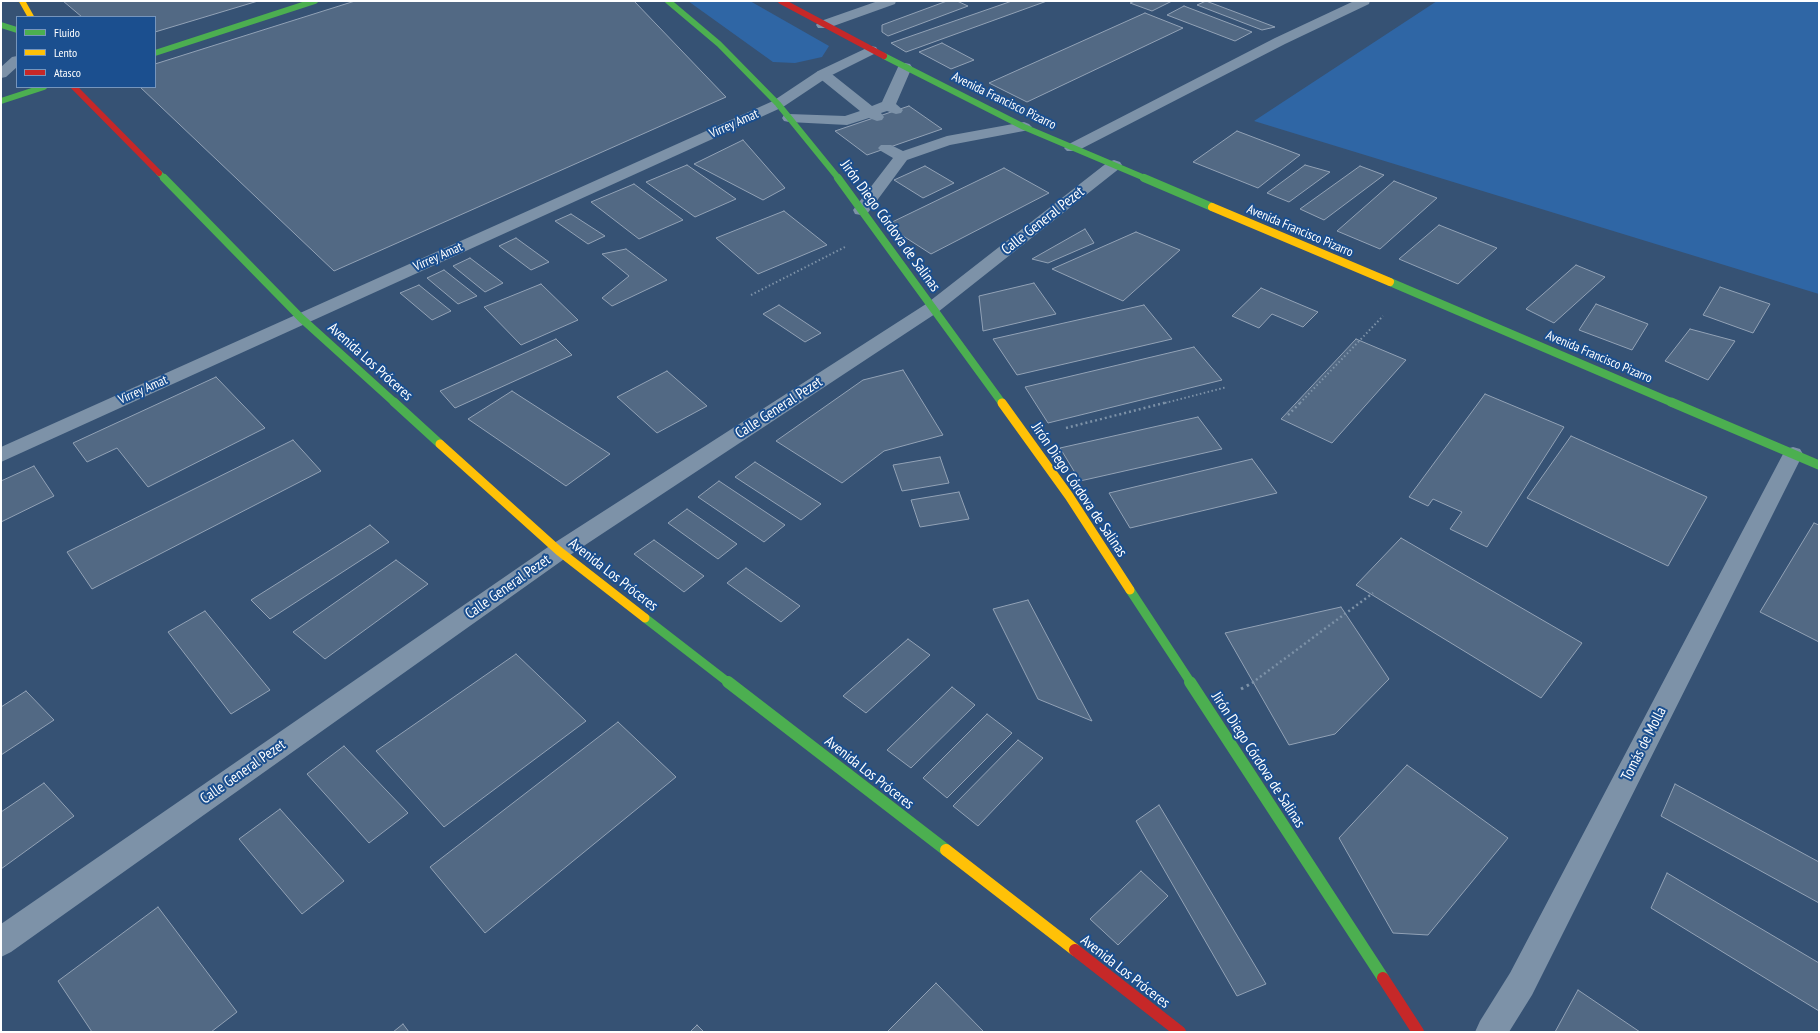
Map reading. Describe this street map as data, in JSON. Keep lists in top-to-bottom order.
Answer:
{
  "streets": {
    "main road": ["Avenida Francisco Pizarro", "Jirón Diego Córdova de Salinas", "Avenida Los Próceres"],
    "street": ["Virrey Amat", "Calle General Pezet", "Tomás de Molla"]
  },
  "crossings": [
    ["Avenida Francisco Pizarro", "Virrey Amat"],
    ["Avenida Francisco Pizarro", "Calle General Pezet"],
    ["Avenida Francisco Pizarro", "Tomás de Molla"],
    ["Virrey Amat", "Jirón Diego Córdova de Salinas"],
    ["Virrey Amat", "Avenida Los Próceres"],
    ["Calle General Pezet", "Jirón Diego Córdova de Salinas"],
    ["Calle General Pezet", "Avenida Los Próceres"]
  ],
  "legend": ["Fluido", "Lento", "Atasco"]
}
